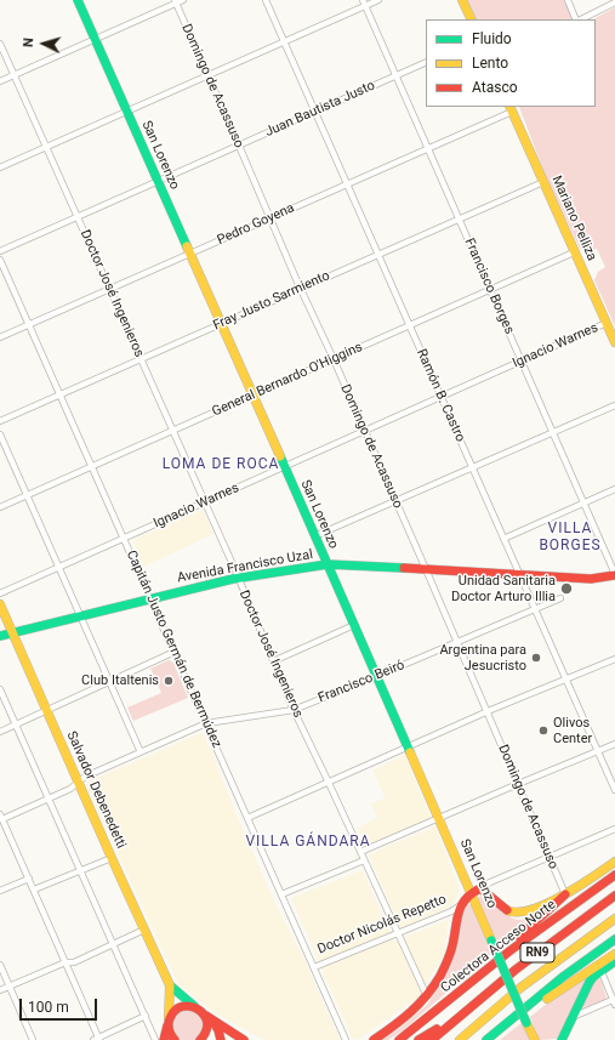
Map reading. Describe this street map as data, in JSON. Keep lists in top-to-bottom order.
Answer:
{
  "streets": {
    "main road": [
      "San Lorenzo",
      "Mariano Pelliza",
      "Avenida Francisco Uzal",
      "Salvador Debenedetti",
      "Doctor Nicolás Repetto",
      "Colectora Acceso Norte",
      "RN9"
    ],
    "street": [
      "Domingo de Acassuso",
      "Juan Bautista Justo",
      "Pedro Goyena",
      "Francisco Borges",
      "Doctor José Ingenieros",
      "Fray Justo Sarmiento",
      "Ignacio Warnes",
      "General Bernardo O'Higgins",
      "Ramón B. Castro",
      "Capitán Justo Germán de Bermúdez",
      "Francisco Beiró"
    ]
  },
  "crossings": [
    ["Domingo de Acassuso", "Juan Bautista Justo"],
    ["Domingo de Acassuso", "Pedro Goyena"],
    ["Domingo de Acassuso", "Fray Justo Sarmiento"],
    ["Domingo de Acassuso", "Ignacio Warnes"],
    ["Domingo de Acassuso", "General Bernardo O'Higgins"],
    ["Domingo de Acassuso", "Avenida Francisco Uzal"],
    ["Domingo de Acassuso", "Francisco Beiró"],
    ["Domingo de Acassuso", "Doctor Nicolás Repetto"],
    ["Juan Bautista Justo", "San Lorenzo"],
    ["Juan Bautista Justo", "Francisco Borges"],
    ["Juan Bautista Justo", "Doctor José Ingenieros"],
    ["Juan Bautista Justo", "Ramón B. Castro"],
    ["San Lorenzo", "Pedro Goyena"],
    ["San Lorenzo", "Fray Justo Sarmiento"],
    ["San Lorenzo", "Ignacio Warnes"],
    ["San Lorenzo", "General Bernardo O'Higgins"],
    ["San Lorenzo", "Avenida Francisco Uzal"],
    ["San Lorenzo", "Francisco Beiró"],
    ["San Lorenzo", "Doctor Nicolás Repetto"],
    ["Mariano Pelliza", "Pedro Goyena"],
    ["Mariano Pelliza", "Fray Justo Sarmiento"],
    ["Mariano Pelliza", "Ignacio Warnes"],
    ["Mariano Pelliza", "General Bernardo O'Higgins"],
    ["Pedro Goyena", "Francisco Borges"],
    ["Pedro Goyena", "Doctor José Ingenieros"],
    ["Pedro Goyena", "Ramón B. Castro"],
    ["Pedro Goyena", "Capitán Justo Germán de Bermúdez"],
    ["Francisco Borges", "Fray Justo Sarmiento"],
    ["Francisco Borges", "Ignacio Warnes"],
    ["Francisco Borges", "General Bernardo O'Higgins"],
    ["Francisco Borges", "Avenida Francisco Uzal"],
    ["Doctor José Ingenieros", "Fray Justo Sarmiento"],
    ["Doctor José Ingenieros", "Ignacio Warnes"],
    ["Doctor José Ingenieros", "General Bernardo O'Higgins"],
    ["Doctor José Ingenieros", "Avenida Francisco Uzal"],
    ["Doctor José Ingenieros", "Francisco Beiró"],
    ["Doctor José Ingenieros", "Doctor Nicolás Repetto"],
    ["Fray Justo Sarmiento", "Ramón B. Castro"],
    ["Fray Justo Sarmiento", "Capitán Justo Germán de Bermúdez"],
    ["Ignacio Warnes", "Ramón B. Castro"],
    ["Ignacio Warnes", "Capitán Justo Germán de Bermúdez"],
    ["General Bernardo O'Higgins", "Ramón B. Castro"],
    ["General Bernardo O'Higgins", "Capitán Justo Germán de Bermúdez"],
    ["Ramón B. Castro", "Avenida Francisco Uzal"],
    ["Ramón B. Castro", "Francisco Beiró"],
    ["Avenida Francisco Uzal", "Capitán Justo Germán de Bermúdez"],
    ["Avenida Francisco Uzal", "Salvador Debenedetti"],
    ["Capitán Justo Germán de Bermúdez", "Francisco Beiró"],
    ["Capitán Justo Germán de Bermúdez", "Doctor Nicolás Repetto"],
    ["Francisco Beiró", "Salvador Debenedetti"]
  ],
  "districts": ["LOMA DE ROCA", "VILLA BORGES", "VILLA GÁNDARA"],
  "places": [
    "Unidad Sanitaria Doctor Arturo Illia",
    "Argentina para Jesucristo",
    "Club Italtenis",
    "Olivos Center"
  ],
  "legend": ["Fluido", "Lento", "Atasco"],
  "scale_bar": "100 m",
  "north": "left"
}
